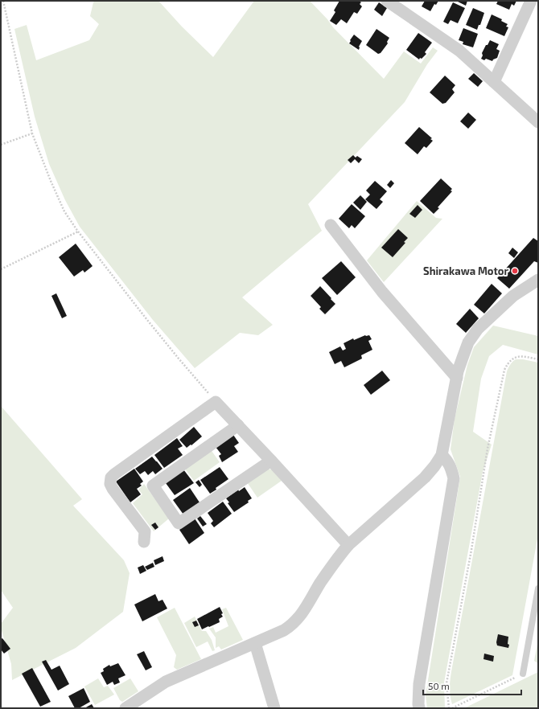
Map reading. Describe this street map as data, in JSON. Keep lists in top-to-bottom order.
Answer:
{
  "places": ["Shirakawa Motor"],
  "scale_bar": "50 m"
}
